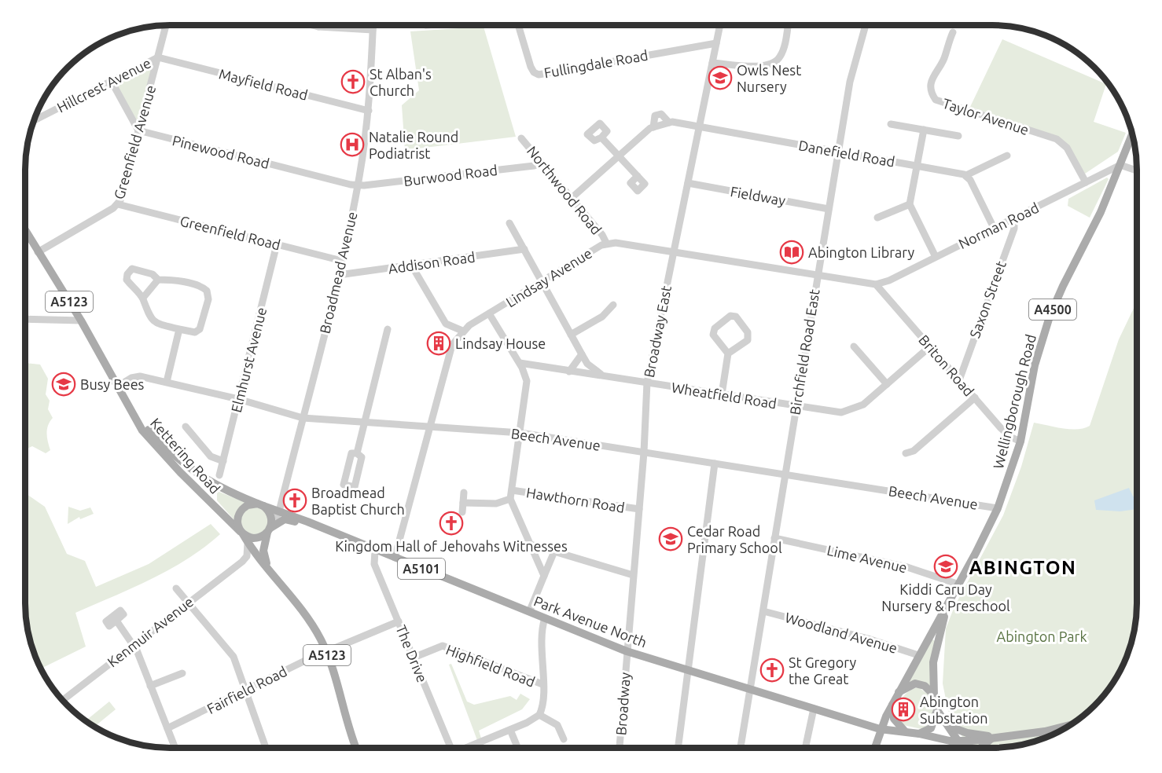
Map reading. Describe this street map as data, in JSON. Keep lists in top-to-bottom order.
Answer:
{
  "streets": {
    "main road": [
      "A5123",
      "A4500",
      "Wellingborough Road",
      "Kettering Road",
      "A5101",
      "Park Avenue North"
    ],
    "street": [
      "Fullingdale Road",
      "Mayfield Road",
      "Hillcrest Avenue",
      "Taylor Avenue",
      "Greenfield Avenue",
      "Pinewood Road",
      "Danefield Road",
      "Burwood Road",
      "Northwood Road",
      "Fieldway",
      "Norman Road",
      "Greenfield Road",
      "Addison Road",
      "Broadmead Avenue",
      "Lindsay Avenue",
      "Saxon Street",
      "Broadway East",
      "Birchfield Road East",
      "Elmhurst Avenue",
      "Briton Road",
      "Wheatfield Road",
      "Beech Avenue",
      "Hawthorn Road",
      "Lime Avenue",
      "Kenmuir Avenue",
      "Woodland Avenue",
      "The Drive",
      "Highfield Road",
      "Fairfield Road",
      "Broadway"
    ]
  },
  "crossings": [
    ["Fullingdale Road", "Broadway East"],
    ["Mayfield Road", "Hillcrest Avenue"],
    ["Mayfield Road", "Greenfield Avenue"],
    ["Mayfield Road", "Broadmead Avenue"],
    ["Hillcrest Avenue", "Greenfield Avenue"],
    ["Taylor Avenue", "Norman Road"],
    ["Greenfield Avenue", "Pinewood Road"],
    ["Greenfield Avenue", "Greenfield Road"],
    ["Greenfield Avenue", "Kettering Road"],
    ["Pinewood Road", "Burwood Road"],
    ["Pinewood Road", "Broadmead Avenue"],
    ["Danefield Road", "Northwood Road"],
    ["Danefield Road", "Broadway East"],
    ["Danefield Road", "Birchfield Road East"],
    ["Burwood Road", "Northwood Road"],
    ["Burwood Road", "Broadmead Avenue"],
    ["Northwood Road", "Lindsay Avenue"],
    ["Fieldway", "Broadway East"],
    ["Fieldway", "Birchfield Road East"],
    ["Norman Road", "Lindsay Avenue"],
    ["Norman Road", "Saxon Street"],
    ["Norman Road", "Briton Road"],
    ["Norman Road", "Wellingborough Road"],
    ["Greenfield Road", "Broadmead Avenue"],
    ["Greenfield Road", "Elmhurst Avenue"],
    ["Addison Road", "Broadmead Avenue"],
    ["Broadmead Avenue", "Beech Avenue"],
    ["Broadmead Avenue", "Kettering Road"],
    ["Broadmead Avenue", "Park Avenue North"],
    ["Broadmead Avenue", "Kenmuir Avenue"],
    ["Lindsay Avenue", "Broadway East"],
    ["Lindsay Avenue", "Birchfield Road East"],
    ["Lindsay Avenue", "Briton Road"],
    ["Lindsay Avenue", "Beech Avenue"],
    ["Lindsay Avenue", "Park Avenue North"],
    ["Saxon Street", "Briton Road"],
    ["A4500", "Wellingborough Road"],
    ["A4500", "A5101"],
    ["A4500", "Woodland Avenue"],
    ["Broadway East", "Wheatfield Road"],
    ["Broadway East", "Beech Avenue"],
    ["Broadway East", "Hawthorn Road"],
    ["Broadway East", "Park Avenue North"],
    ["Broadway East", "Broadway"],
    ["Birchfield Road East", "Wheatfield Road"],
    ["Birchfield Road East", "Beech Avenue"],
    ["Birchfield Road East", "Lime Avenue"],
    ["Birchfield Road East", "Park Avenue North"],
    ["Birchfield Road East", "Woodland Avenue"],
    ["Elmhurst Avenue", "Beech Avenue"],
    ["Briton Road", "Wheatfield Road"],
    ["Briton Road", "Wellingborough Road"],
    ["Wellingborough Road", "Beech Avenue"],
    ["Wellingborough Road", "Lime Avenue"],
    ["Wellingborough Road", "A5101"],
    ["Wellingborough Road", "Woodland Avenue"],
    ["Beech Avenue", "Kettering Road"],
    ["Kettering Road", "Park Avenue North"],
    ["Kettering Road", "Kenmuir Avenue"],
    ["Kettering Road", "Fairfield Road"],
    ["A5101", "Park Avenue North"],
    ["Park Avenue North", "Kenmuir Avenue"],
    ["Park Avenue North", "The Drive"],
    ["Park Avenue North", "Broadway"],
    ["The Drive", "Highfield Road"],
    ["The Drive", "Fairfield Road"]
  ],
  "districts": ["ABINGTON"],
  "parks": ["Abington Park"],
  "places": {
    "school or university": [
      "Owls Nest Nursery",
      "Busy Bees",
      "Cedar Road Primary School",
      "Kiddi Caru Day Nursery & Preschool"
    ],
    "church": [
      "St Alban's Church",
      "Broadmead Baptist Church",
      "Kingdom Hall of Jehovahs Witnesses",
      "St Gregory the Great"
    ],
    "hospital": ["Natalie Round Podiatrist"],
    "library": ["Abington Library"],
    "building": ["Lindsay House", "Abington Substation"]
  }
}
